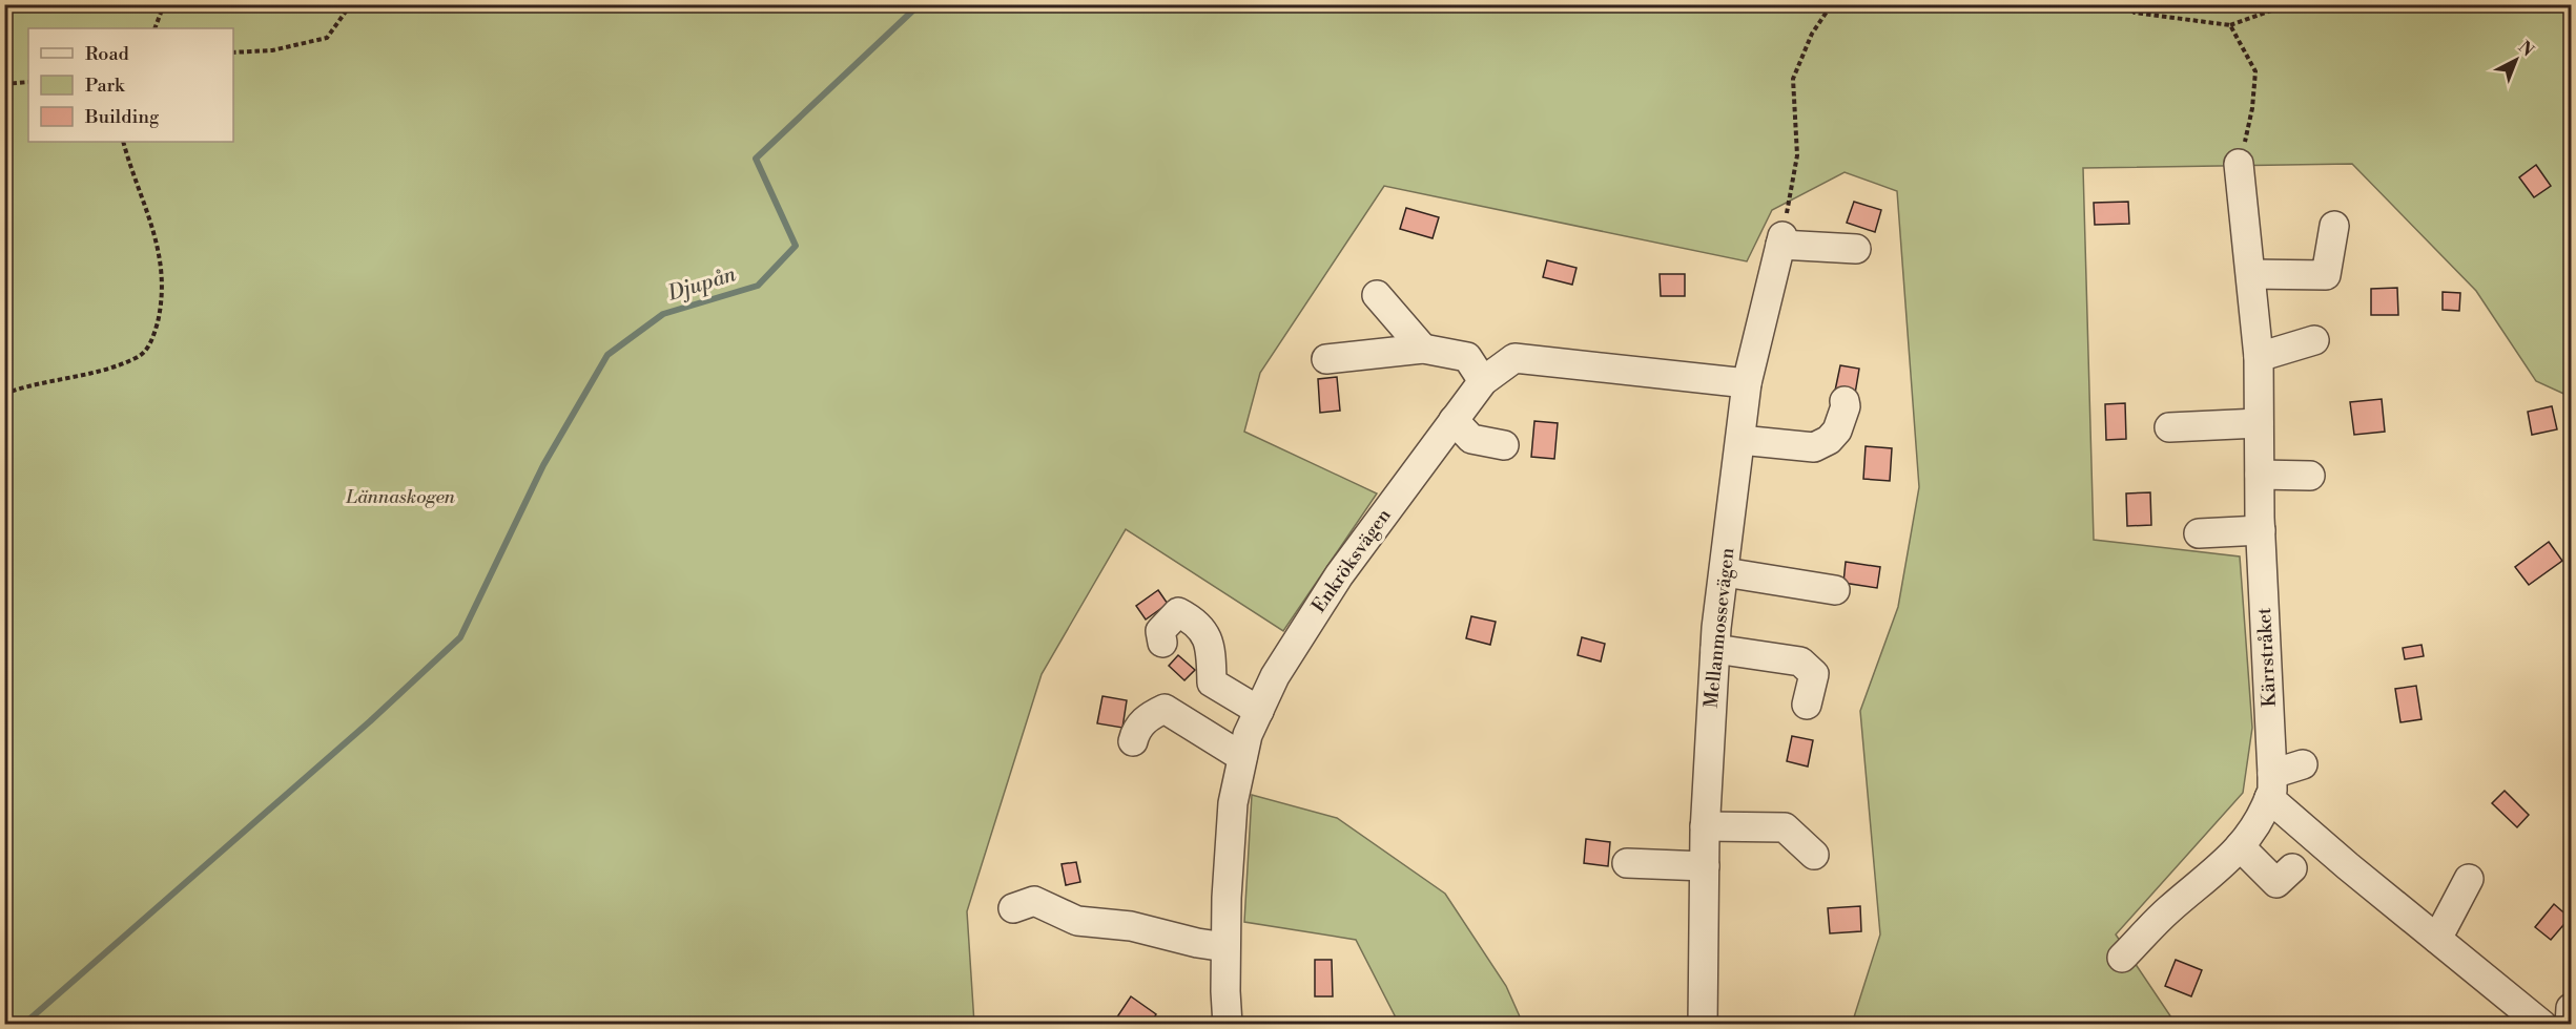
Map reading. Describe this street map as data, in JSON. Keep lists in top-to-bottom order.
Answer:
{
  "streets": {
    "street": ["Enkröksvägen", "Mellanmossevägen", "Kärrstråket"]
  },
  "crossings": [
    ["Enkröksvägen", "Mellanmossevägen"]
  ],
  "water": ["Djupån"],
  "parks": ["Lännaskogen"],
  "legend": ["Road", "Park", "Building"],
  "north": "top right"
}
